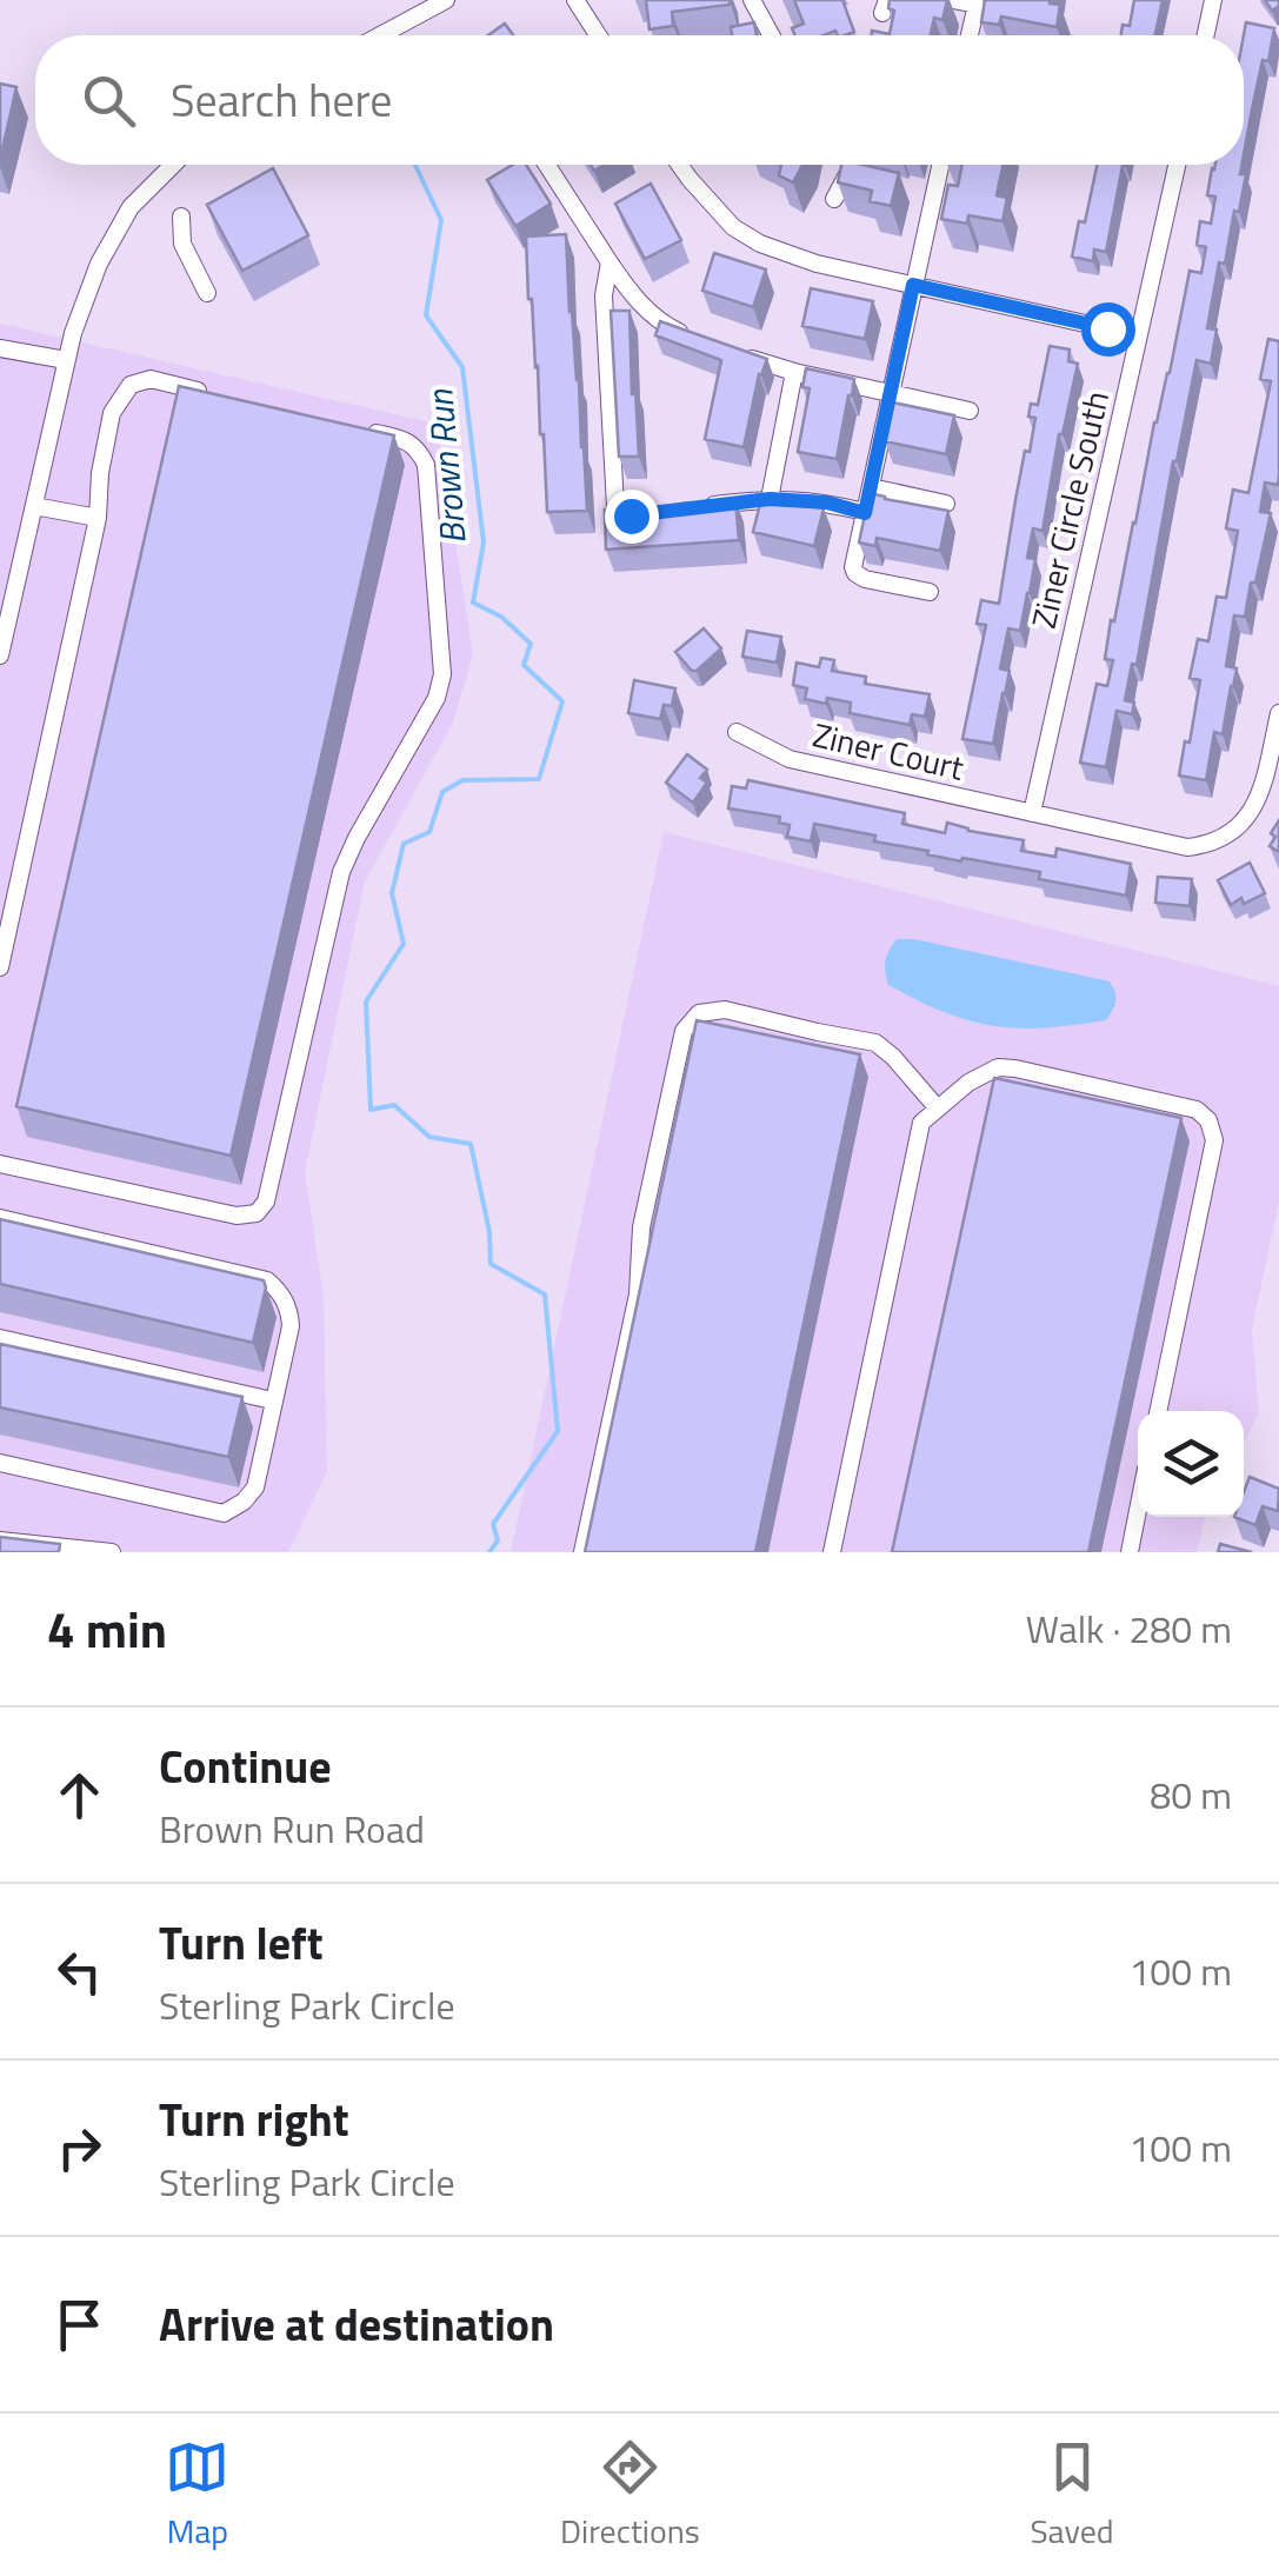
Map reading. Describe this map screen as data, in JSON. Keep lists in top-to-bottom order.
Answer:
{
  "streets": {
    "street": ["Ziner Circle South", "Ziner Court"]
  },
  "crossings": [
    ["Ziner Circle South", "Ziner Court"]
  ],
  "water": ["Brown Run"],
  "page": {
    "search": "Search here",
    "heading": ["4 min", "Walk · 280 m"],
    "list": [
      ["Continue", "Brown Run Road", "80 m"],
      ["Turn left", "Sterling Park Circle", "100 m"],
      ["Turn right", "Sterling Park Circle", "100 m"],
      "Arrive at destination"
    ],
    "nav": ["Map", "Directions", "Saved"]
  }
}
